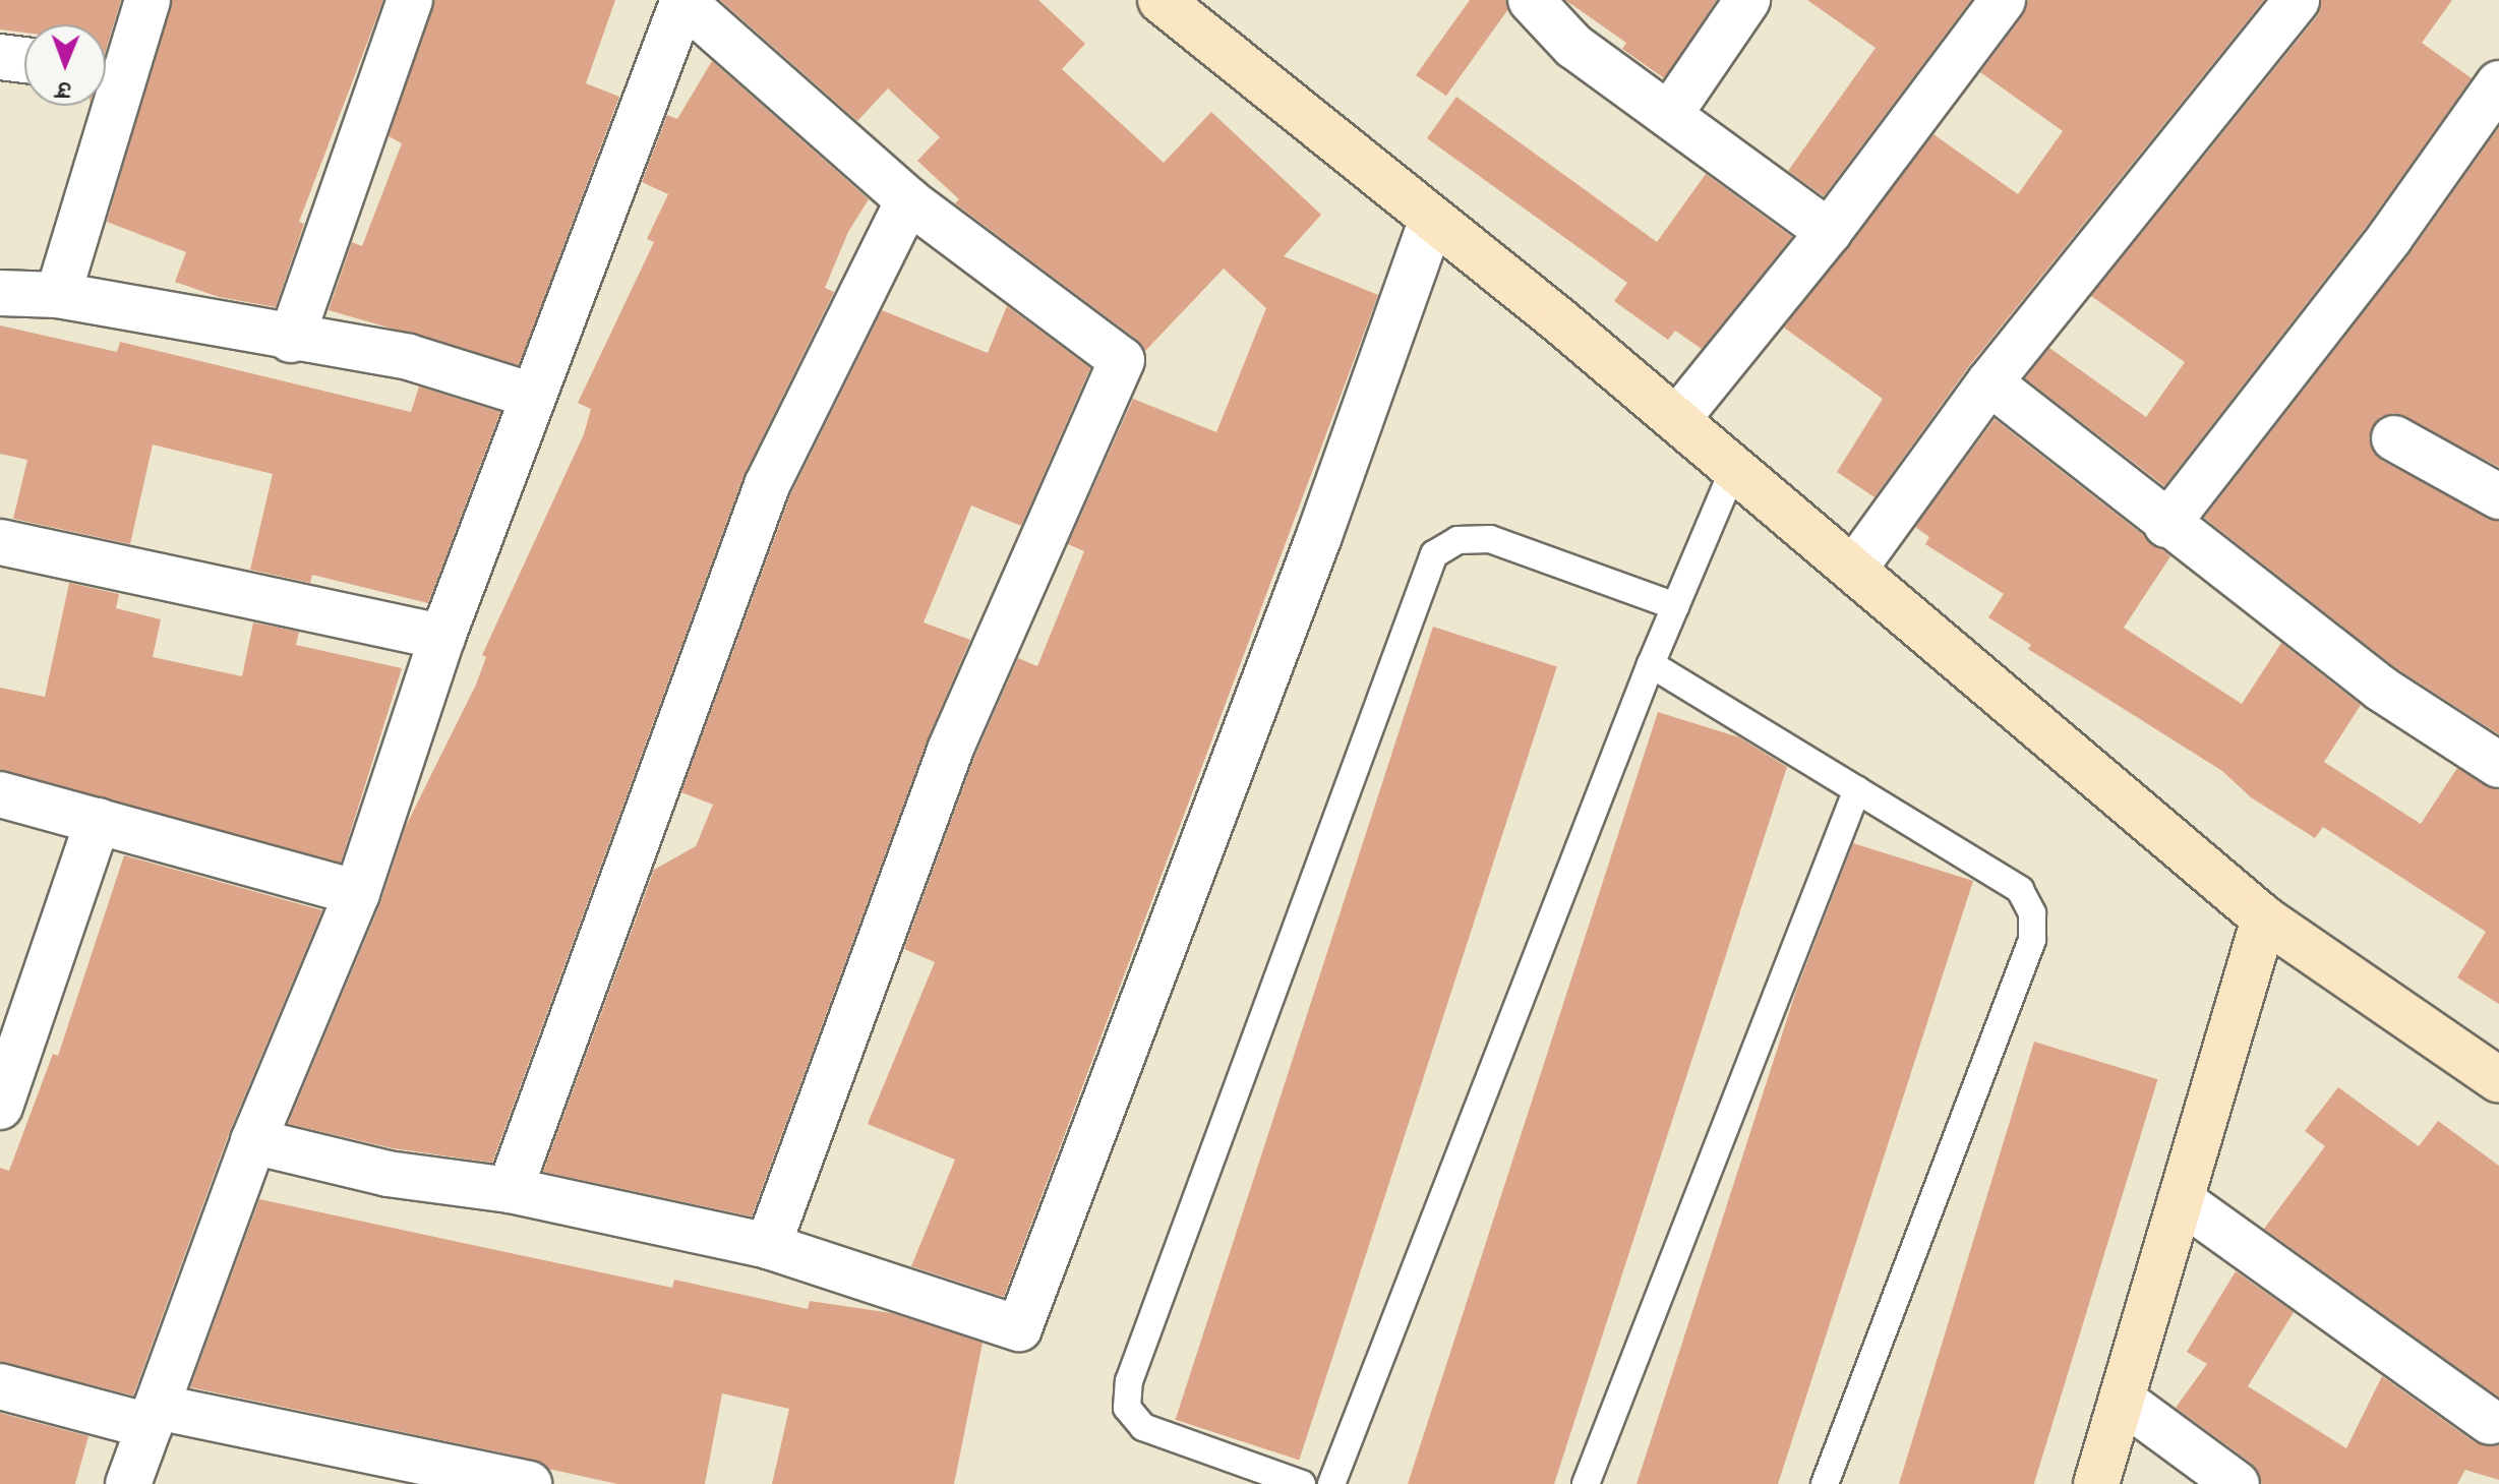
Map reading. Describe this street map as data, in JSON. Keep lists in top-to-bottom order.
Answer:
{
  "north": "bottom"
}
